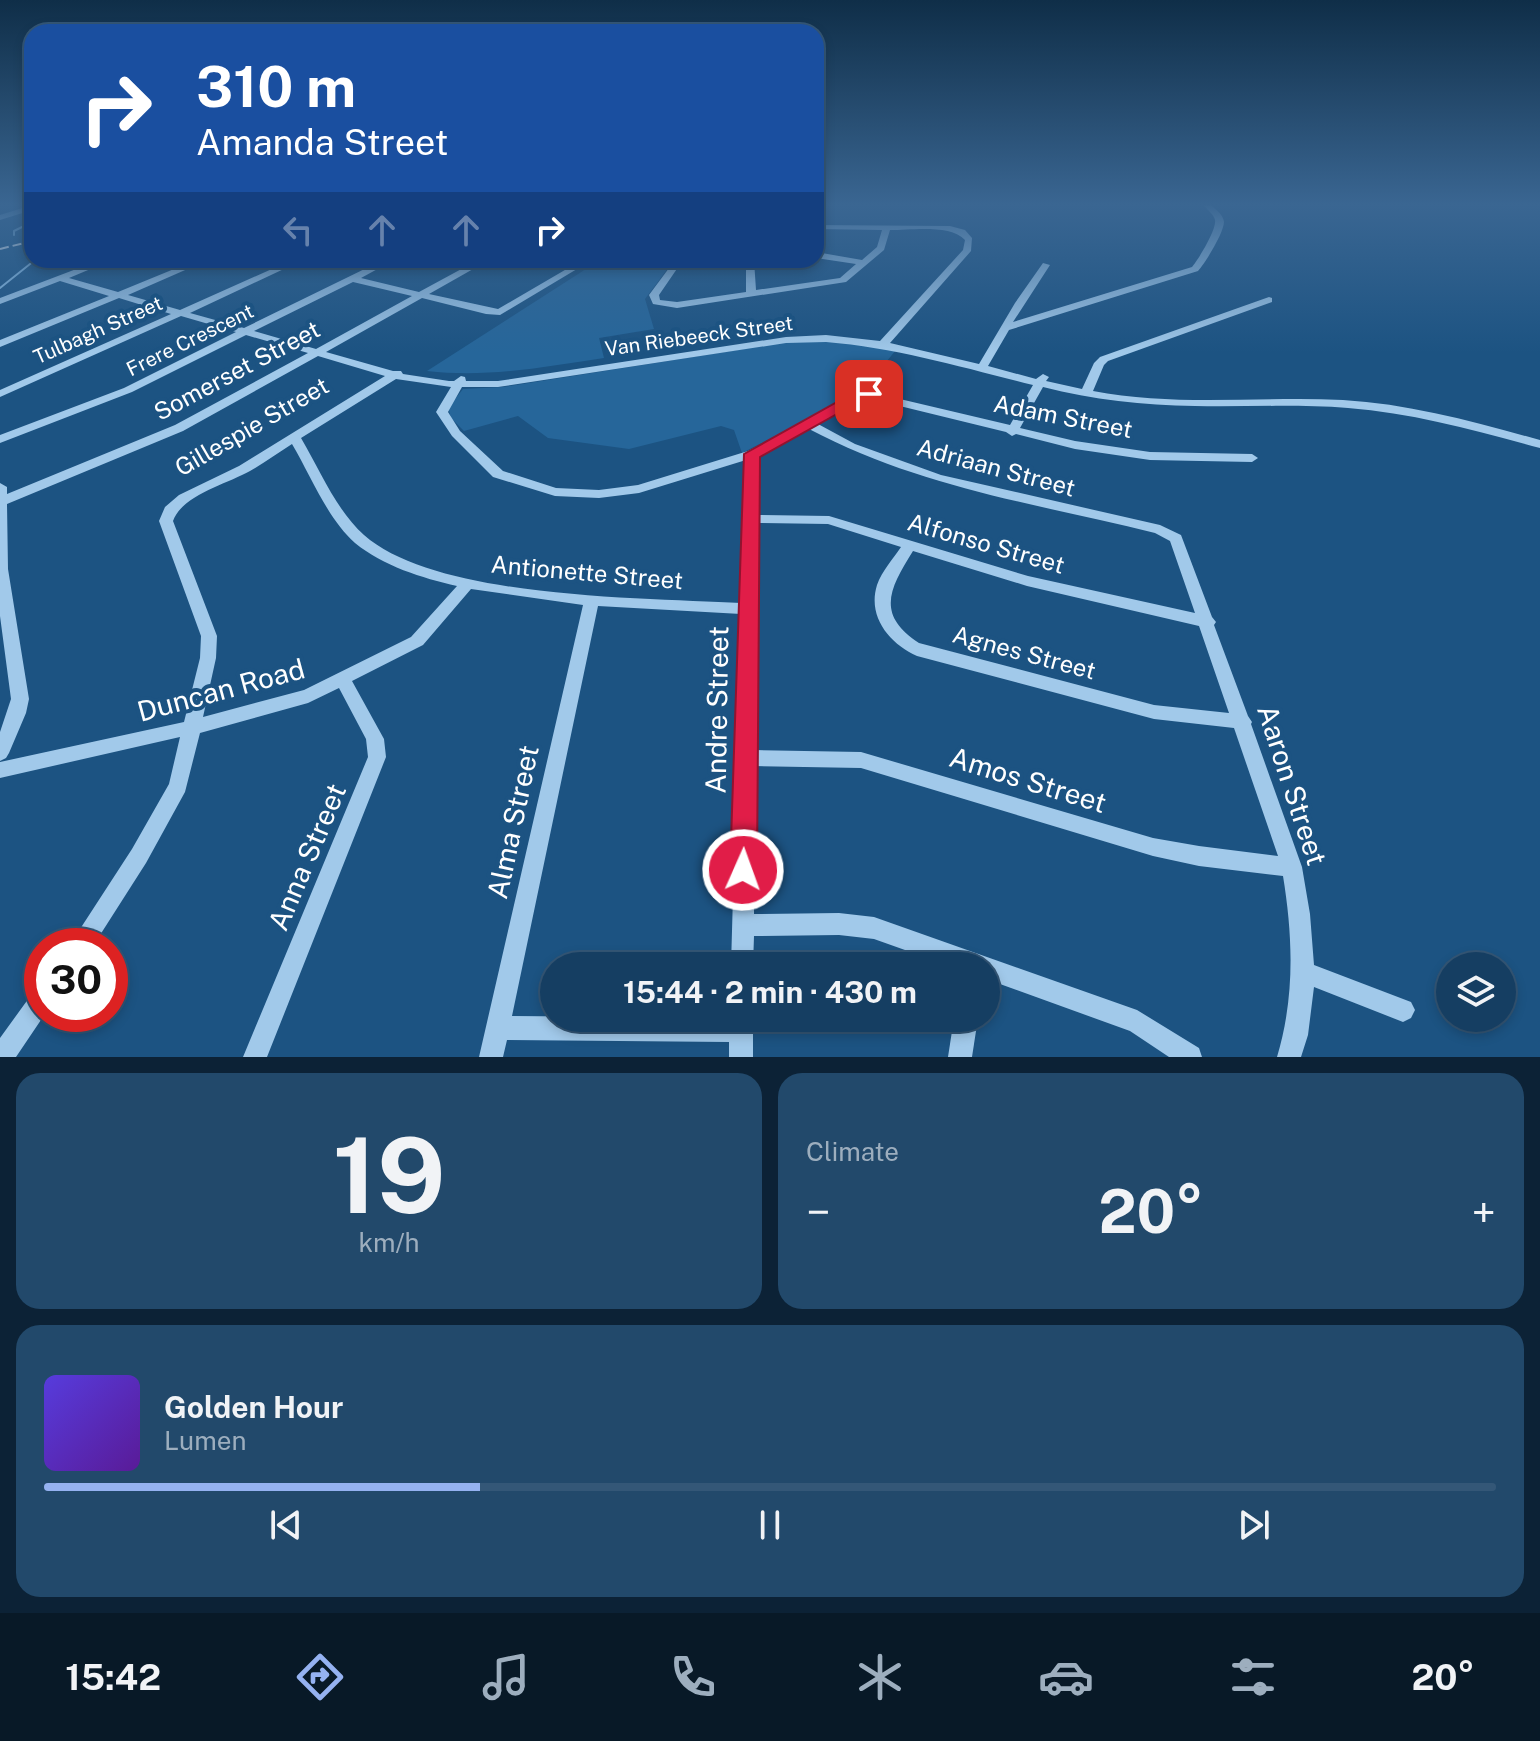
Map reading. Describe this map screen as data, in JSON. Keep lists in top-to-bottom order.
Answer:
{
  "streets": {
    "street": [
      "Tulbagh Street",
      "Van Riebeeck Street",
      "Frere Crescent",
      "Somerset Street",
      "Adam Street",
      "Gillespie Street",
      "Adriaan Street",
      "Alfonso Street",
      "Antionette Street",
      "Agnes Street",
      "Duncan Road",
      "Andre Street",
      "Amos Street",
      "Aaron Street",
      "Alma Street",
      "Anna Street"
    ]
  },
  "crossings": [
    ["Tulbagh Street", "Van Riebeeck Street"],
    ["Van Riebeeck Street", "Frere Crescent"],
    ["Van Riebeeck Street", "Somerset Street"],
    ["Van Riebeeck Street", "Gillespie Street"],
    ["Adam Street", "Adriaan Street"],
    ["Gillespie Street", "Antionette Street"],
    ["Gillespie Street", "Duncan Road"],
    ["Adriaan Street", "Aaron Street"],
    ["Alfonso Street", "Agnes Street"],
    ["Alfonso Street", "Andre Street"],
    ["Alfonso Street", "Aaron Street"],
    ["Antionette Street", "Duncan Road"],
    ["Antionette Street", "Andre Street"],
    ["Antionette Street", "Alma Street"],
    ["Agnes Street", "Aaron Street"],
    ["Duncan Road", "Anna Street"],
    ["Andre Street", "Amos Street"],
    ["Amos Street", "Aaron Street"]
  ],
  "page": {
    "turn": ["310 m", "Amanda Street"],
    "limit": "30",
    "trip": "15:44 · 2 min · 430 m",
    "tile": [
      ["19", "km/h"],
      "Climate"
    ],
    "heat": ["−", "20°", "+"],
    "song": ["Golden Hour", "Lumen"],
    "tabs": ["15:42", "20°"]
  }
}
